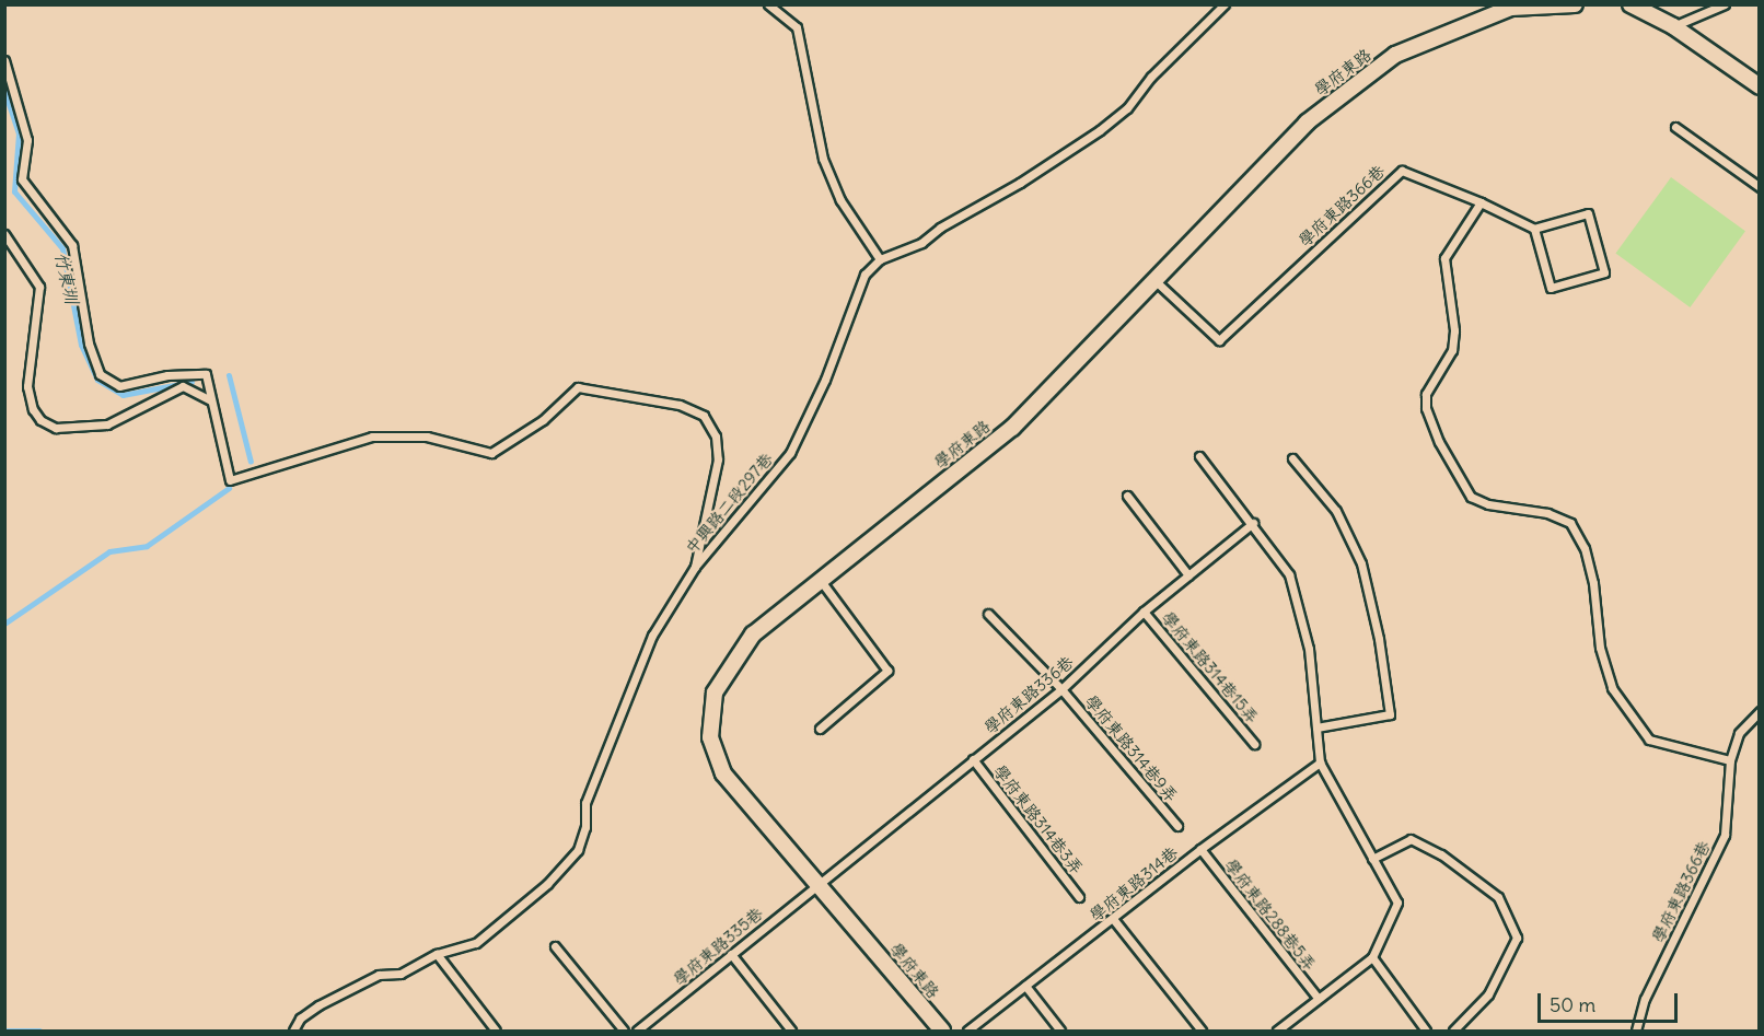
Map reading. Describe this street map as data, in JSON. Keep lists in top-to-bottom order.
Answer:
{
  "streets": {
    "street": ["學府東路"],
    "lane": [
      "學府東路366巷",
      "中興路二段297巷",
      "學府東路314巷15弄",
      "學府東路336巷",
      "學府東路314巷9弄",
      "學府東路314巷3弄",
      "學府東路314巷",
      "學府東路288巷5弄",
      "學府東路335巷"
    ]
  },
  "crossings": [
    ["學府東路", "學府東路366巷"],
    ["學府東路", "學府東路336巷"],
    ["學府東路", "學府東路335巷"],
    ["學府東路314巷15弄", "學府東路336巷"],
    ["學府東路336巷", "學府東路314巷9弄"],
    ["學府東路336巷", "學府東路314巷3弄"],
    ["學府東路336巷", "學府東路335巷"],
    ["學府東路314巷", "學府東路288巷5弄"]
  ],
  "water": ["竹東圳"],
  "scale_bar": "50 m"
}
